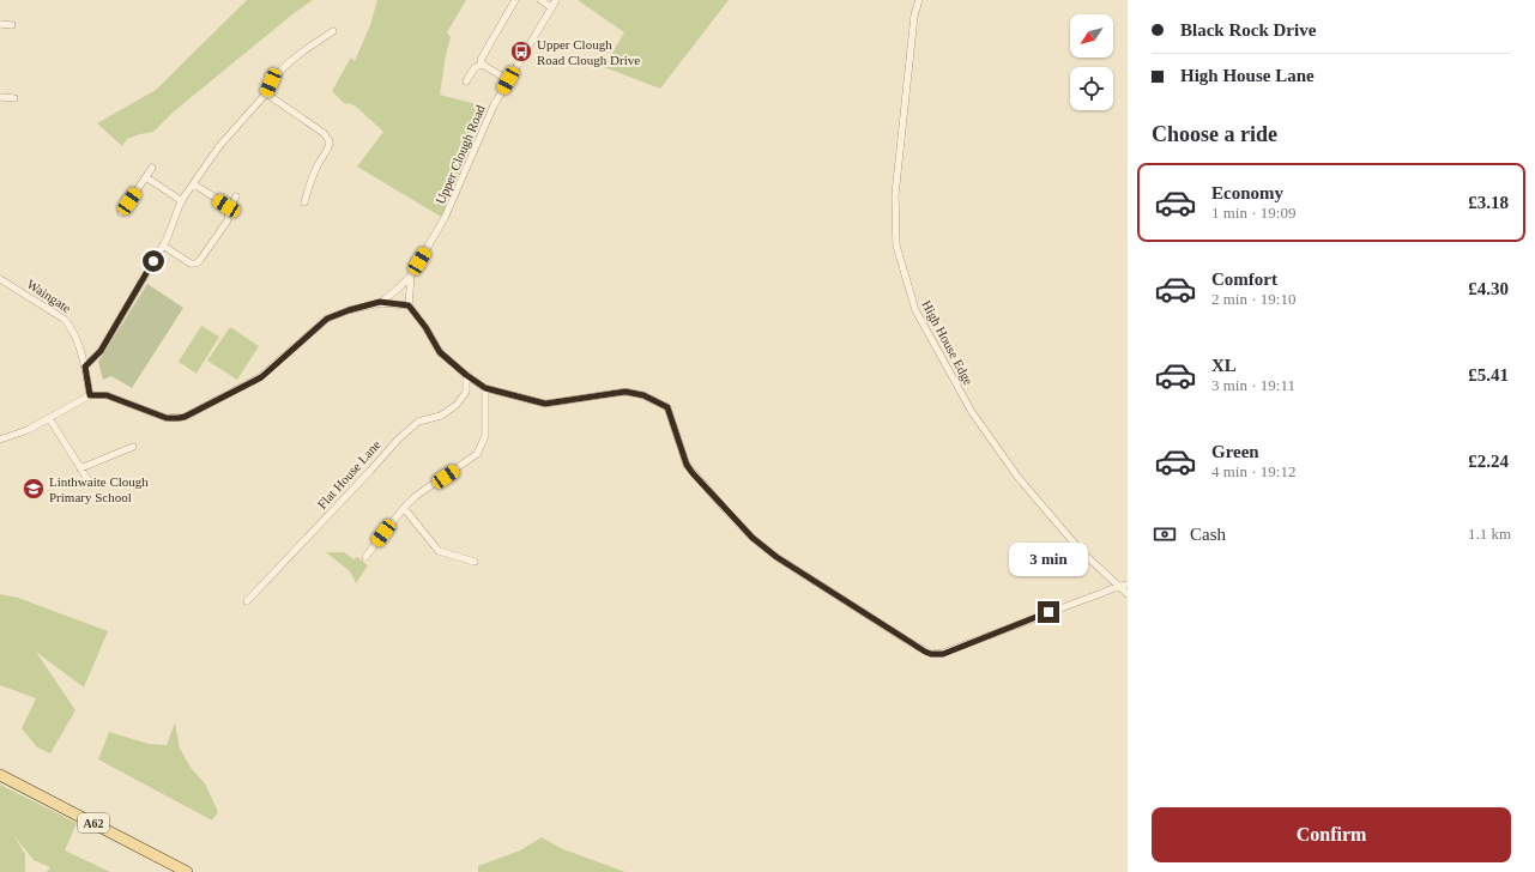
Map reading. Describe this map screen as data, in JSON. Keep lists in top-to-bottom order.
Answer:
{
  "streets": {
    "main road": ["A62"],
    "street": [
      "Upper Clough Road",
      "Waingate",
      "High House Edge",
      "Flat House Lane"
    ]
  },
  "places": {
    "bus stop": ["Upper Clough Road Clough Drive"],
    "school or university": ["Linthwaite Clough Primary School"]
  },
  "north": "bottom left",
  "page": {
    "banner": ["Black Rock Drive", "High House Lane"],
    "heading": "Choose a ride",
    "list": [
      {
        "name": "Economy",
        "note": "1 min · 19:09",
        "value": "£3.18"
      },
      {
        "name": "Comfort",
        "note": "2 min · 19:10",
        "value": "£4.30"
      },
      {
        "name": "XL",
        "note": "3 min · 19:11",
        "value": "£5.41"
      },
      {
        "name": "Green",
        "note": "4 min · 19:12",
        "value": "£2.24"
      }
    ],
    "pay": ["Cash", "1.1 km"],
    "bubble": "3 min",
    "buttons": "Confirm"
  }
}
